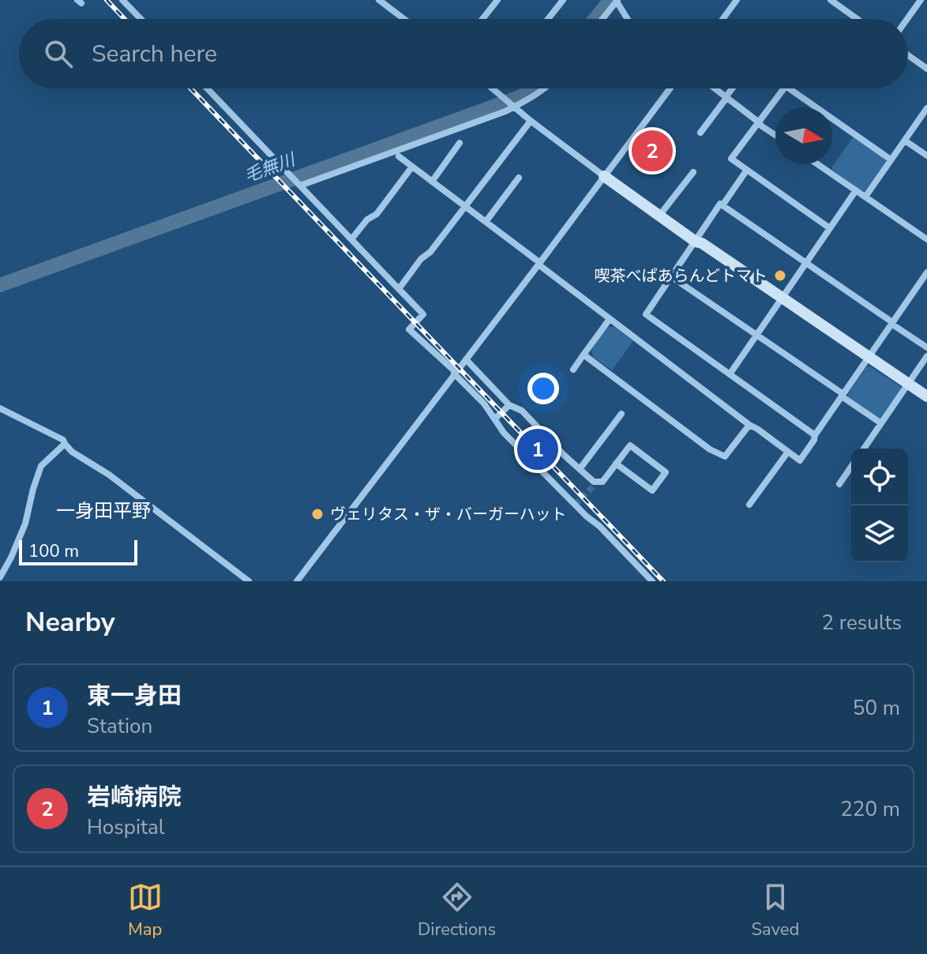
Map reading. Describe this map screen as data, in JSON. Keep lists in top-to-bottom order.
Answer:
{
  "districts": ["一身田平野"],
  "water": ["毛無川"],
  "places": ["喫茶べぱあらんどトマト", "ヴェリタス・ザ・バーガーハット"],
  "scale_bar": "100 m",
  "north": "right",
  "page": {
    "search": "Search here",
    "pins": ["2", "1"],
    "scale": "100 m",
    "heading": ["Nearby", "2 results"],
    "list": [
      {
        "mark": "1",
        "name": "東一身田",
        "note": "Station",
        "value": "50 m"
      },
      {
        "mark": "2",
        "name": "岩崎病院",
        "note": "Hospital",
        "value": "220 m"
      }
    ],
    "nav": ["Map", "Directions", "Saved"]
  }
}
